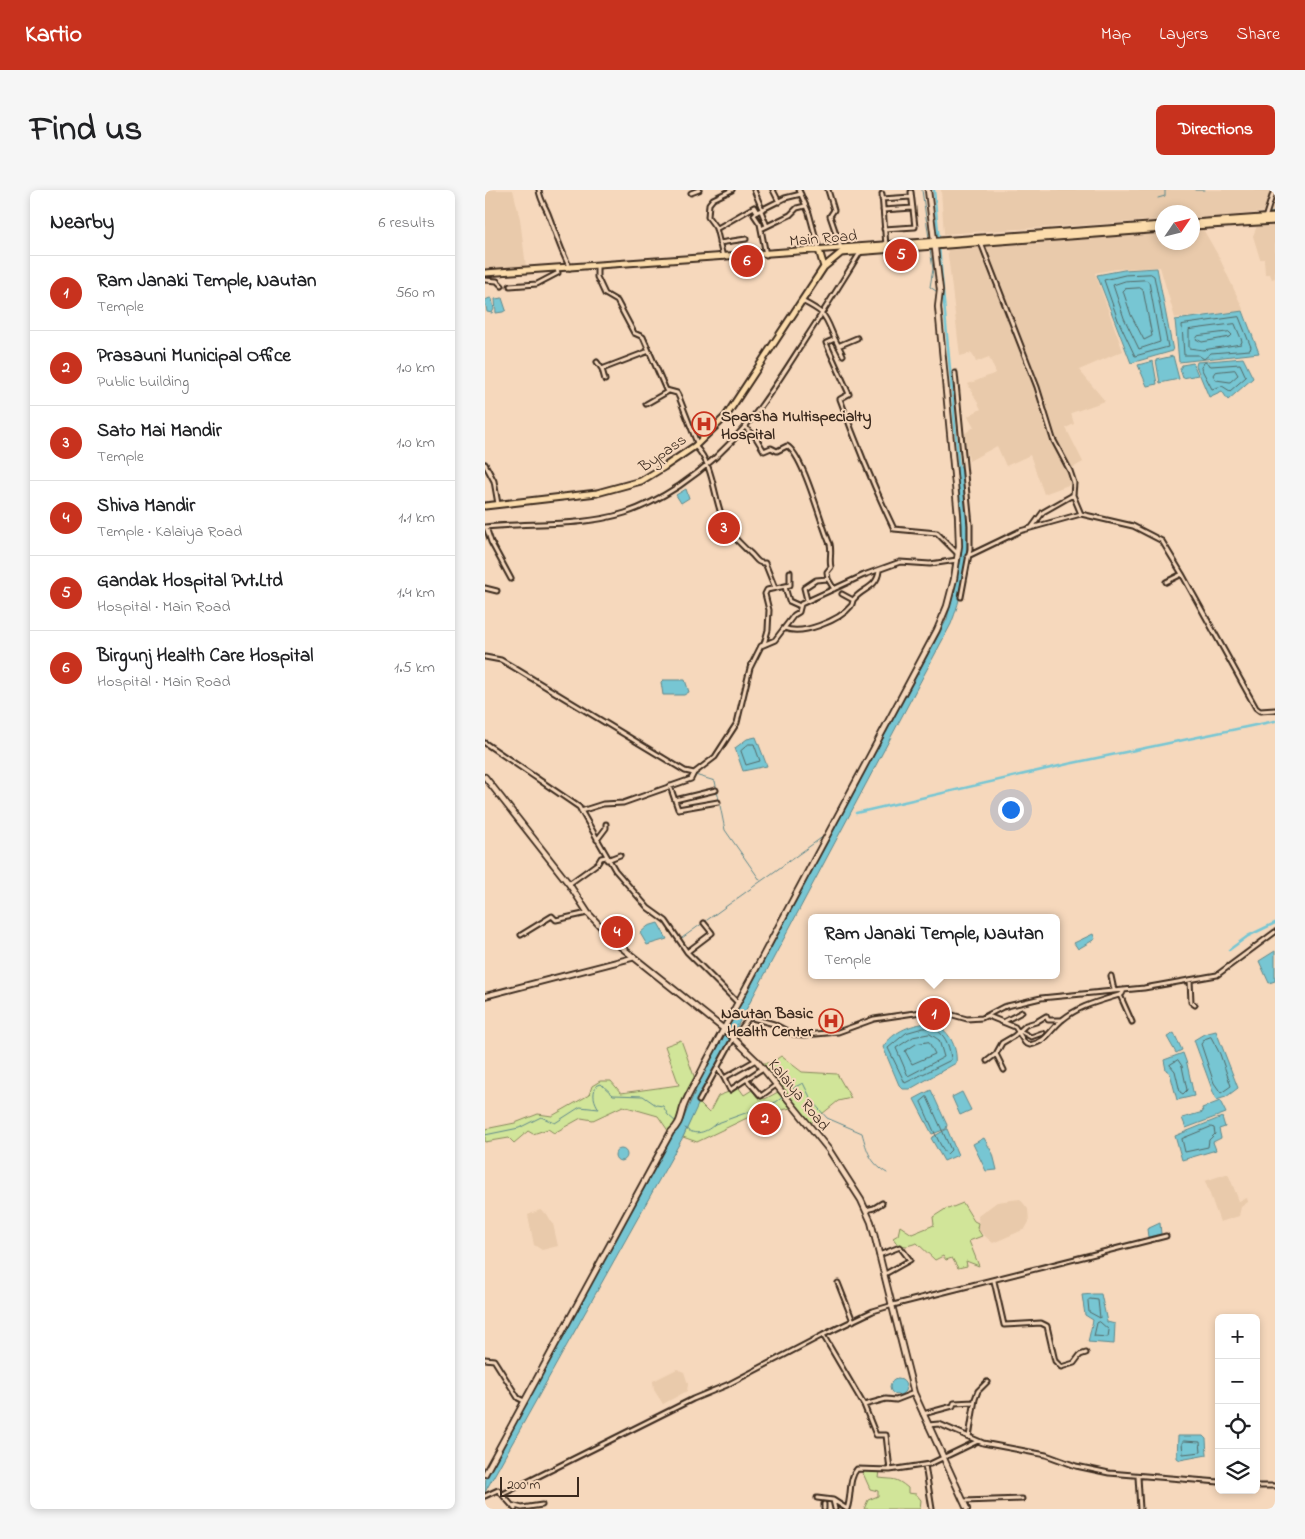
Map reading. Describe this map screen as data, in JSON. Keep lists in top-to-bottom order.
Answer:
{
  "streets": {
    "main road": ["Main Road", "Bypass", "Kalaiya Road"]
  },
  "crossings": [
    ["Main Road", "Bypass"]
  ],
  "places": {
    "hospital": ["Sparsha Multispecialty Hospital", "Nautan Basic Health Center"]
  },
  "scale_bar": "200 m",
  "north": "top right",
  "page": {
    "header": "Kartio",
    "nav": ["Map", "Layers", "Share"],
    "title": "Find us",
    "buttons": "Directions",
    "heading": ["Nearby", "6 results"],
    "pins": [
      "5",
      "6",
      "3",
      "4",
      "1",
      "2"
    ],
    "list": [
      {
        "mark": "1",
        "name": "Ram Janaki Temple, Nautan",
        "note": "Temple",
        "value": "560 m"
      },
      {
        "mark": "2",
        "name": "Prasauni Municipal Office",
        "note": "Public building",
        "value": "1.0 km"
      },
      {
        "mark": "3",
        "name": "Sato Mai Mandir",
        "note": "Temple",
        "value": "1.0 km"
      },
      {
        "mark": "4",
        "name": "Shiva Mandir",
        "note": "Temple · Kalaiya Road",
        "value": "1.1 km"
      },
      {
        "mark": "5",
        "name": "Gandak Hospital Pvt.Ltd",
        "note": "Hospital · Main Road",
        "value": "1.4 km"
      },
      {
        "mark": "6",
        "name": "Birgunj Health Care Hospital",
        "note": "Hospital · Main Road",
        "value": "1.5 km"
      }
    ],
    "popup": ["Ram Janaki Temple, Nautan", "Temple"],
    "map_buttons": ["+", "−"],
    "scale": "200 m"
  }
}
